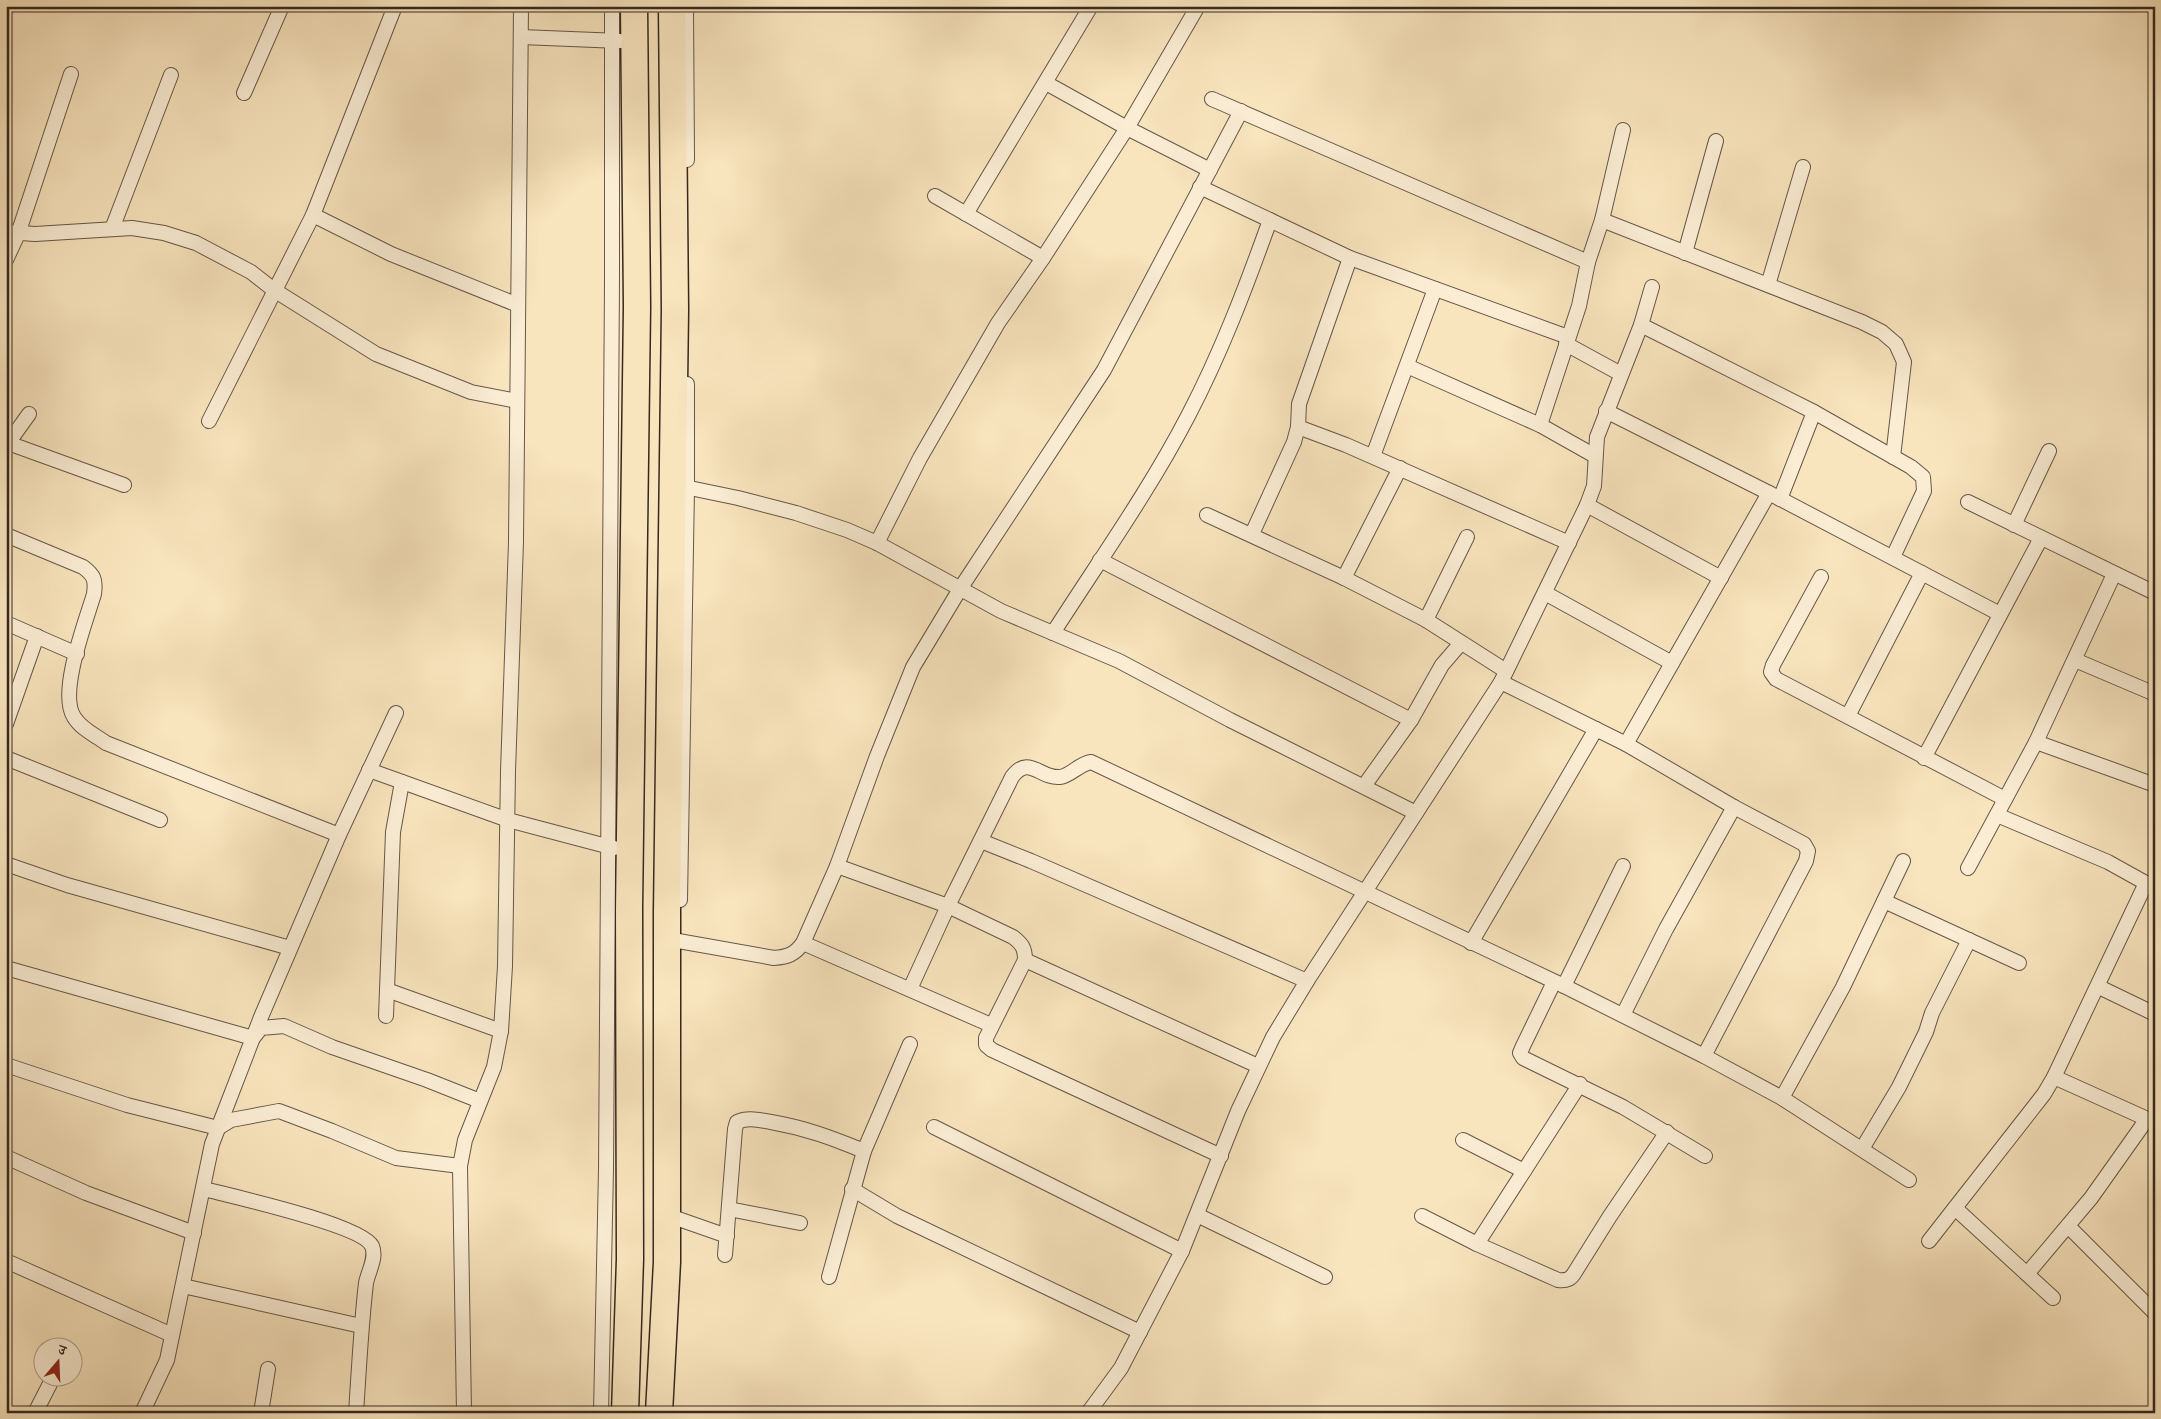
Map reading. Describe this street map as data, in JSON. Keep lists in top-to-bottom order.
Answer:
{
  "north": "top"
}
